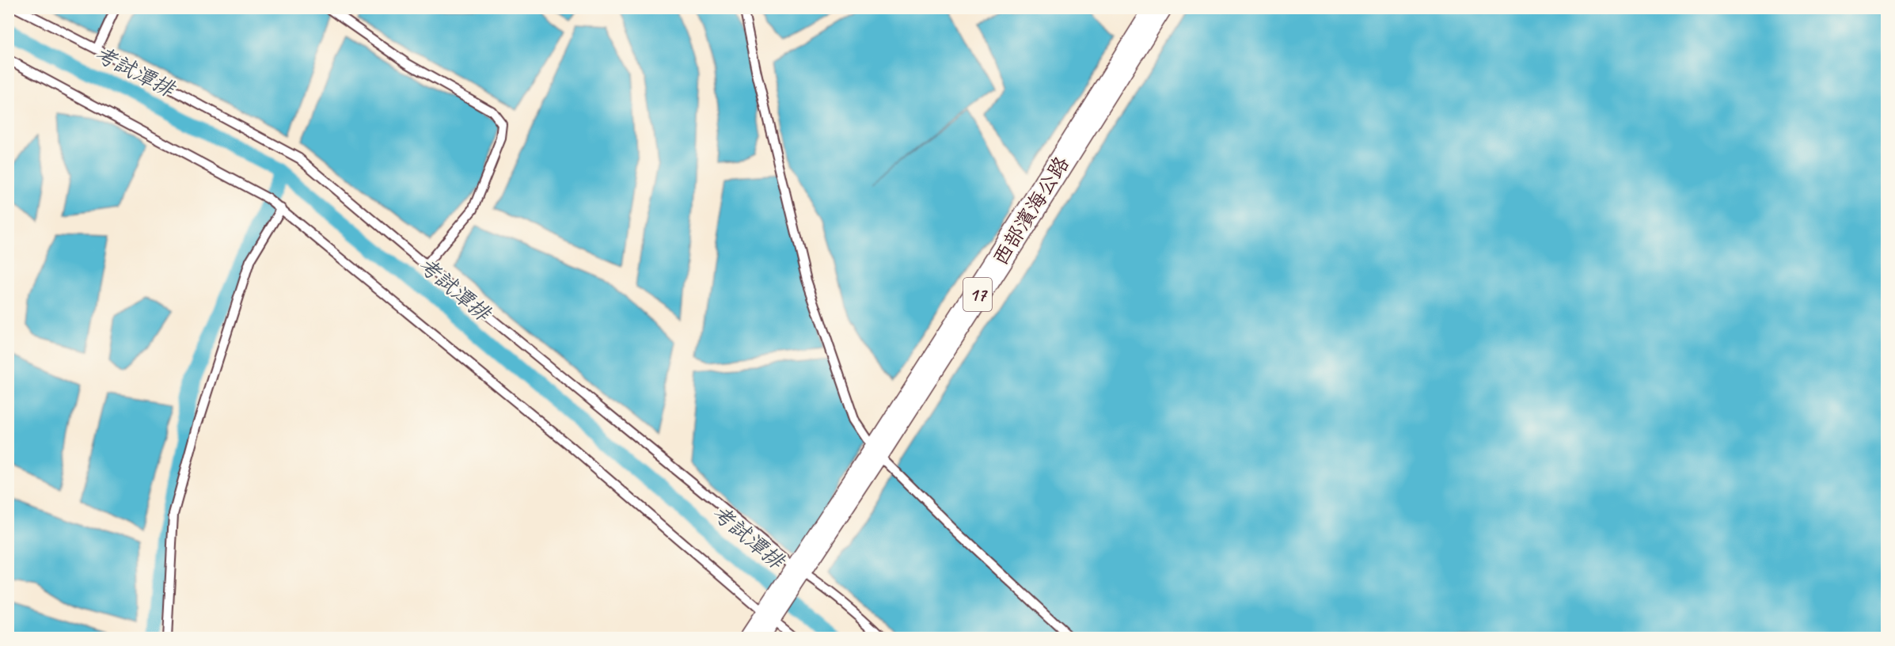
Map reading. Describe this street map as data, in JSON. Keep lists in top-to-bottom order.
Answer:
{
  "streets": {
    "main road": ["西部濱海公路", "17"]
  },
  "crossings": [
    ["西部濱海公路", "17"]
  ],
  "water": ["考試潭排"]
}
